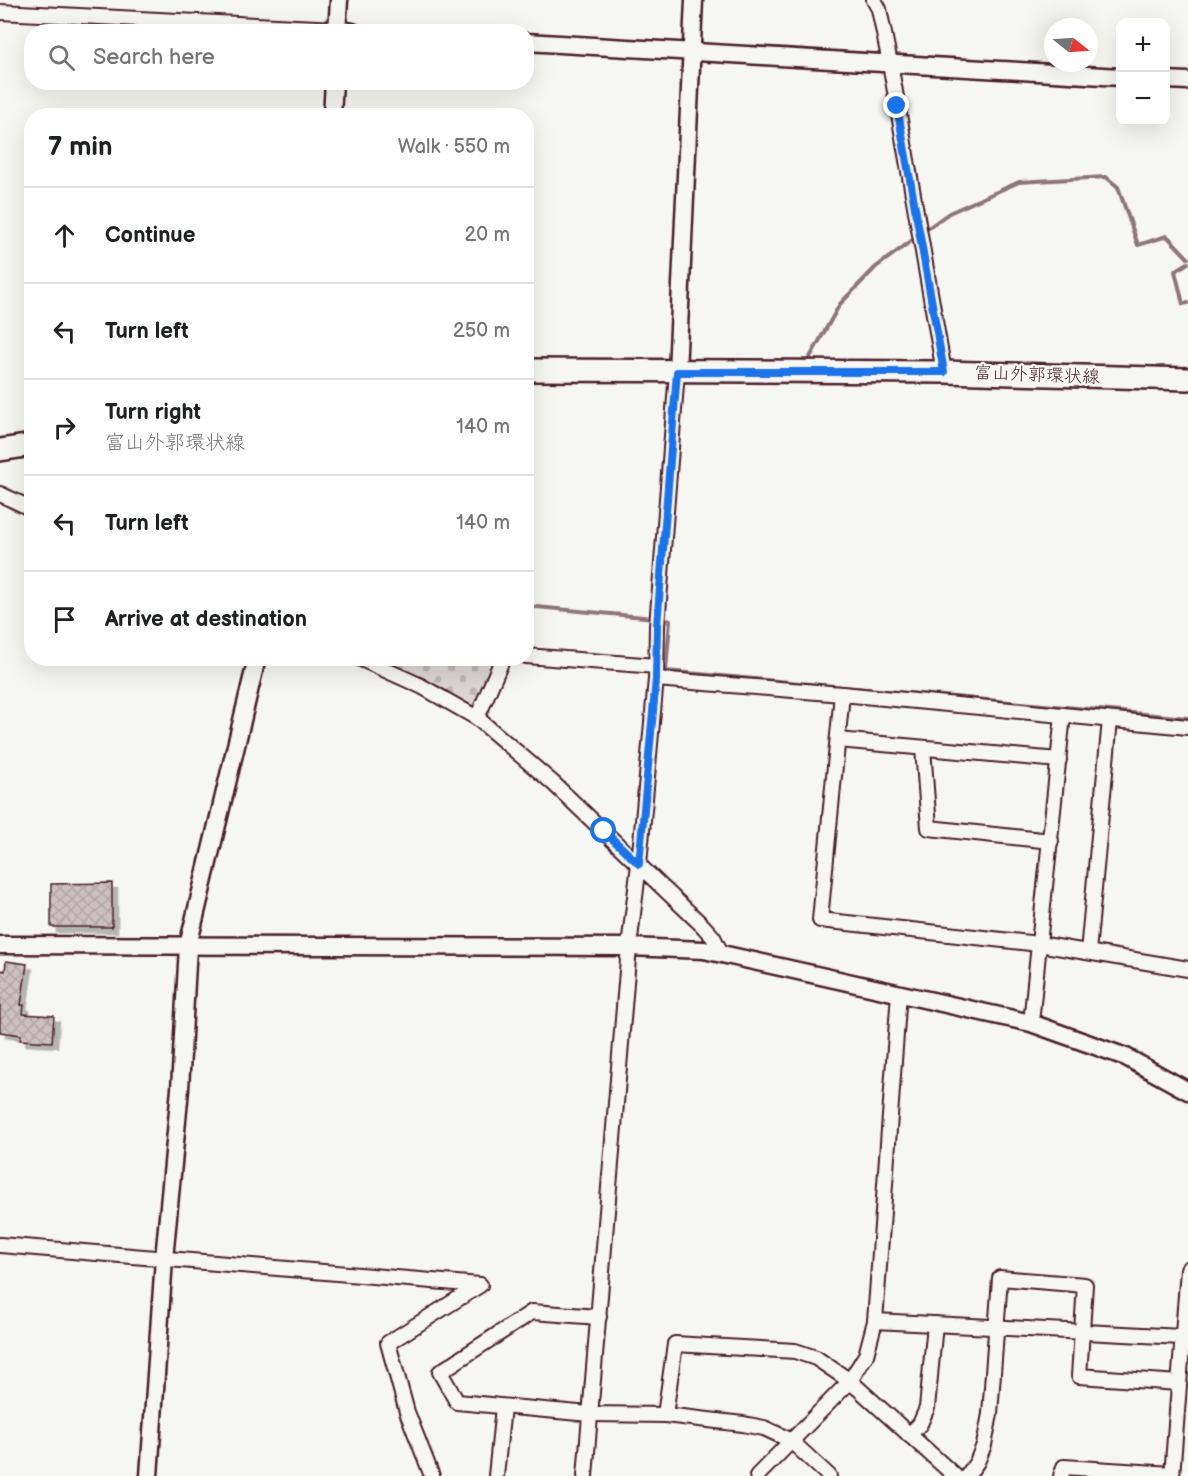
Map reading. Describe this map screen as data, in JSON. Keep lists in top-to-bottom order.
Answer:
{
  "streets": {
    "main road": ["富山外郭環状線"]
  },
  "north": "right",
  "page": {
    "map_buttons": ["+", "−"],
    "search": "Search here",
    "heading": ["7 min", "Walk · 550 m"],
    "list": [
      ["Continue", "20 m"],
      ["Turn left", "250 m"],
      ["Turn right", "富山外郭環状線", "140 m"],
      ["Turn left", "140 m"],
      "Arrive at destination"
    ]
  }
}
